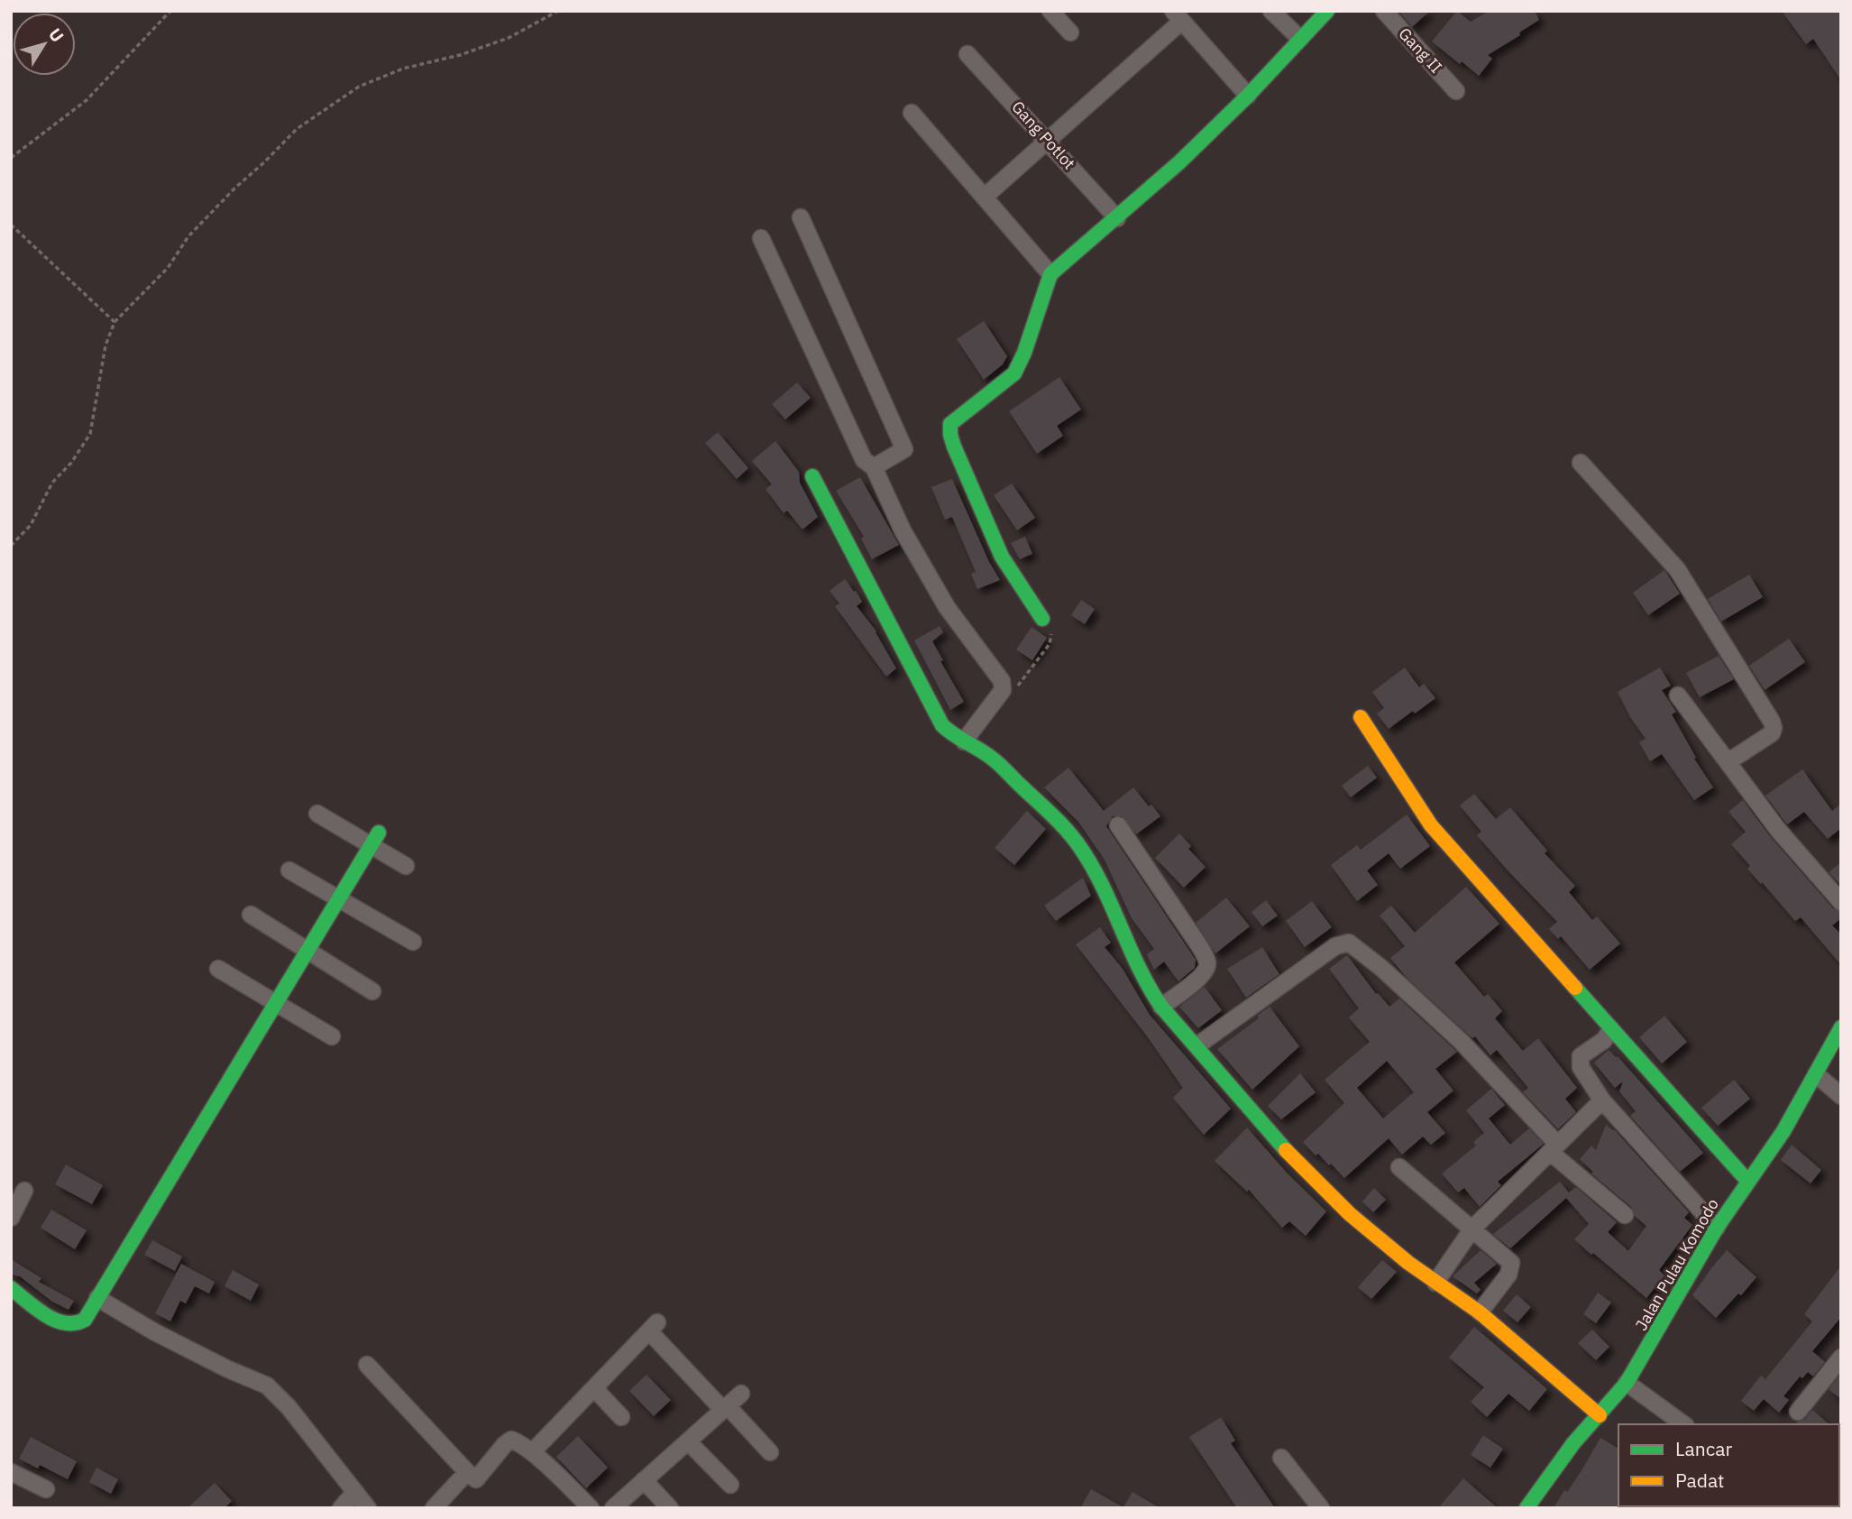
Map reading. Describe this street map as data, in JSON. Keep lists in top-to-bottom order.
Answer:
{
  "streets": {
    "street": ["Gang II", "Gang Potlot", "Jalan Pulau Komodo"]
  },
  "legend": ["Lancar", "Padat"],
  "north": "top right"
}
